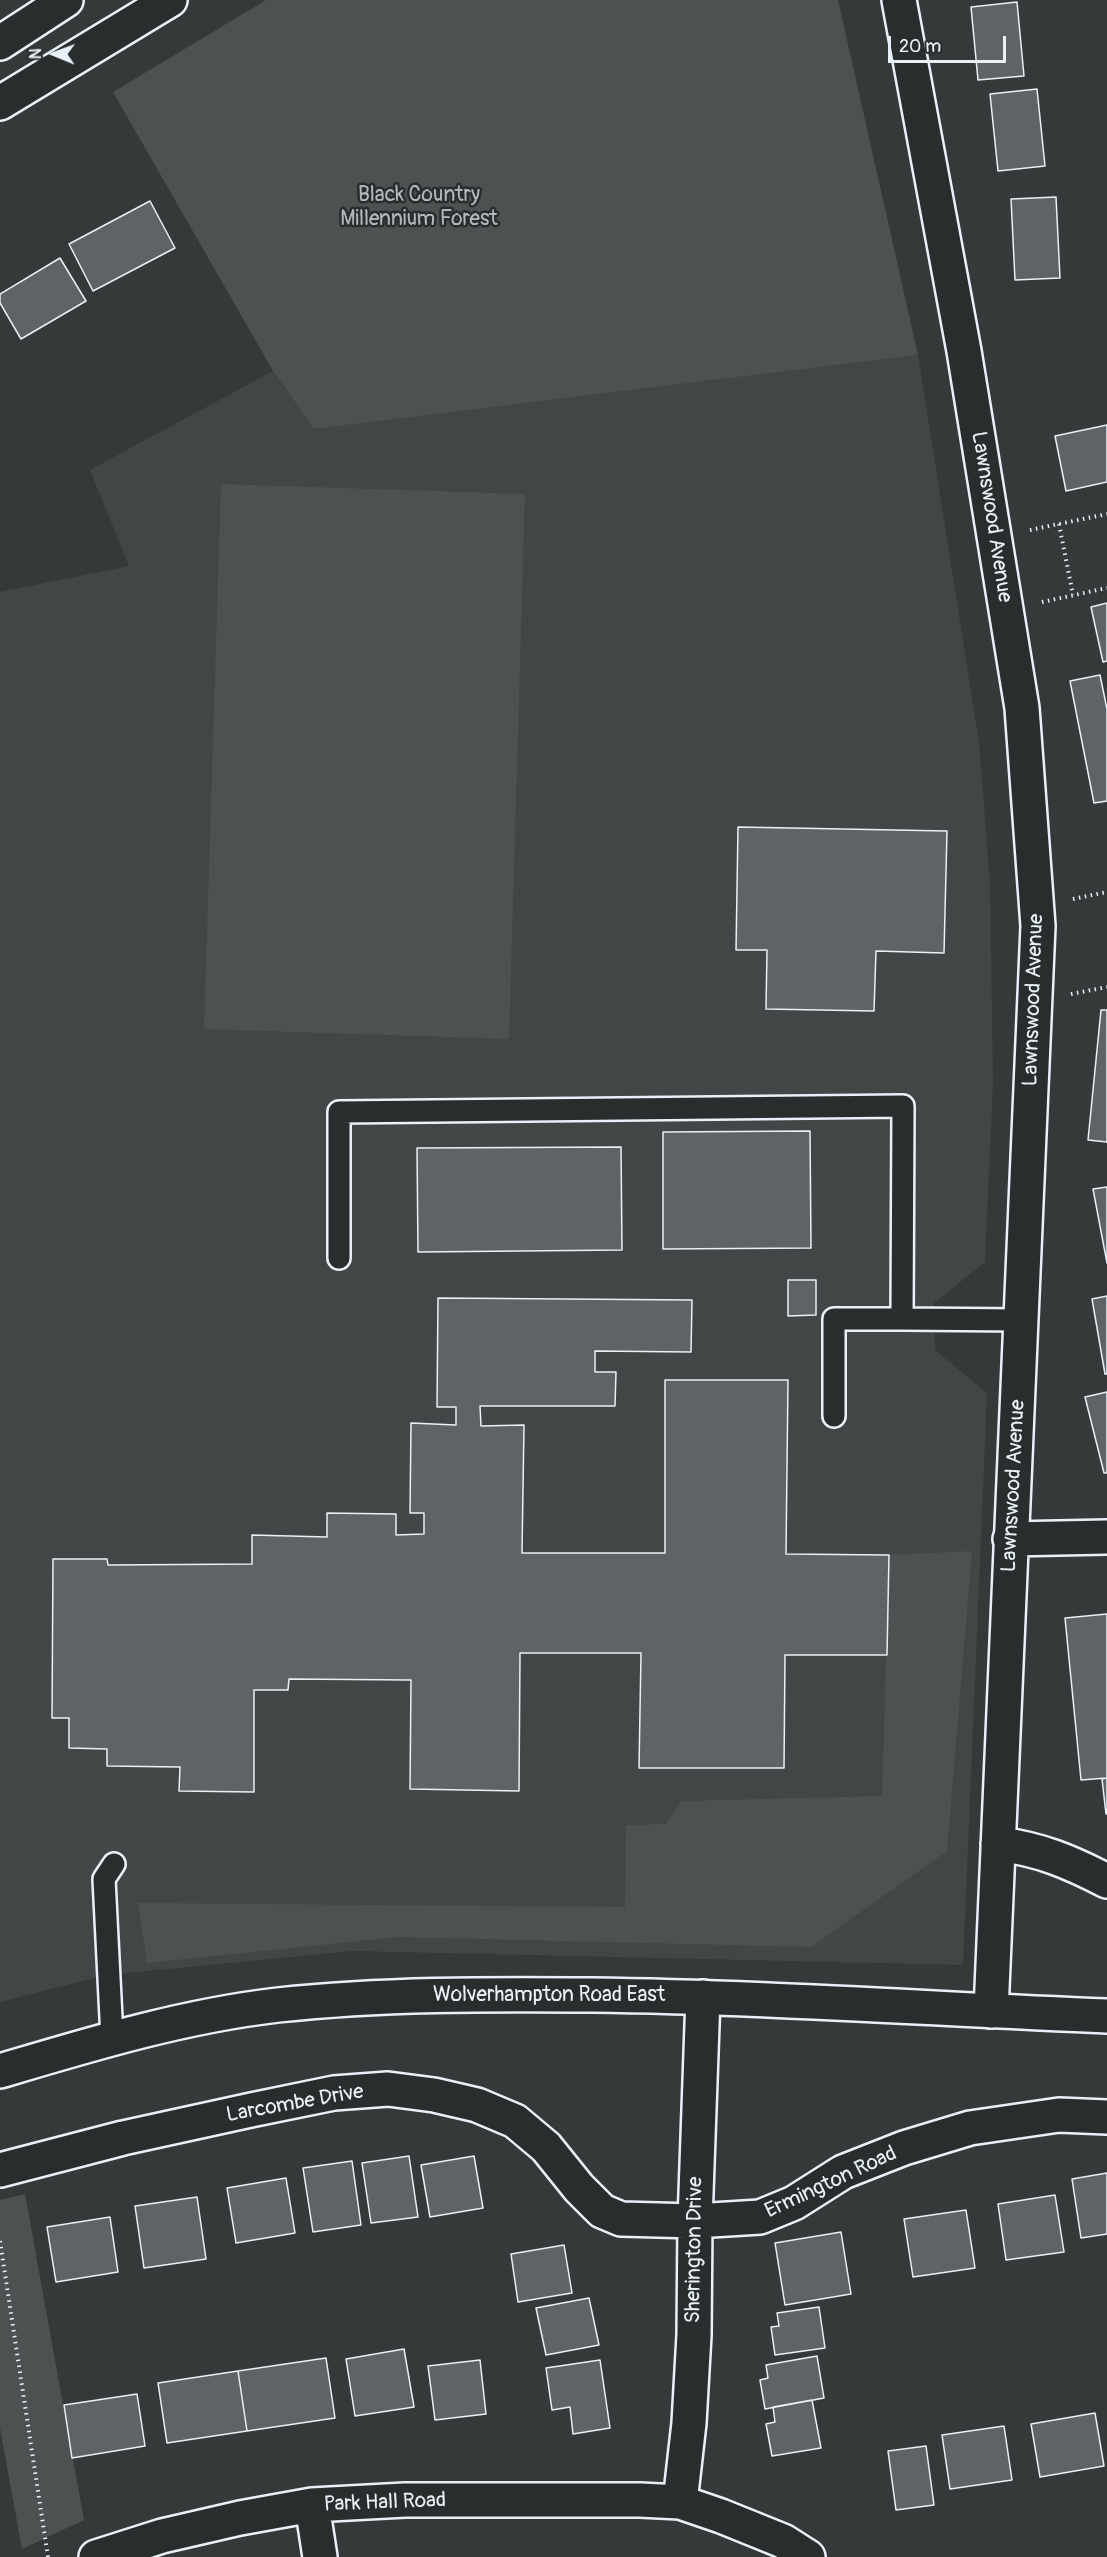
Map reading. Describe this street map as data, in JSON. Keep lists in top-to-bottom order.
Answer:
{
  "streets": {
    "main road": [
      "Lawnswood Avenue",
      "Wolverhampton Road East",
      "Larcombe Drive",
      "Ermington Road",
      "Sherington Drive",
      "Park Hall Road"
    ]
  },
  "crossings": [
    ["Lawnswood Avenue", "Wolverhampton Road East"],
    ["Wolverhampton Road East", "Sherington Drive"],
    ["Larcombe Drive", "Ermington Road"],
    ["Larcombe Drive", "Sherington Drive"],
    ["Ermington Road", "Sherington Drive"],
    ["Sherington Drive", "Park Hall Road"]
  ],
  "parks": ["Black Country Millennium Forest"],
  "scale_bar": "20 m",
  "north": "left"
}
